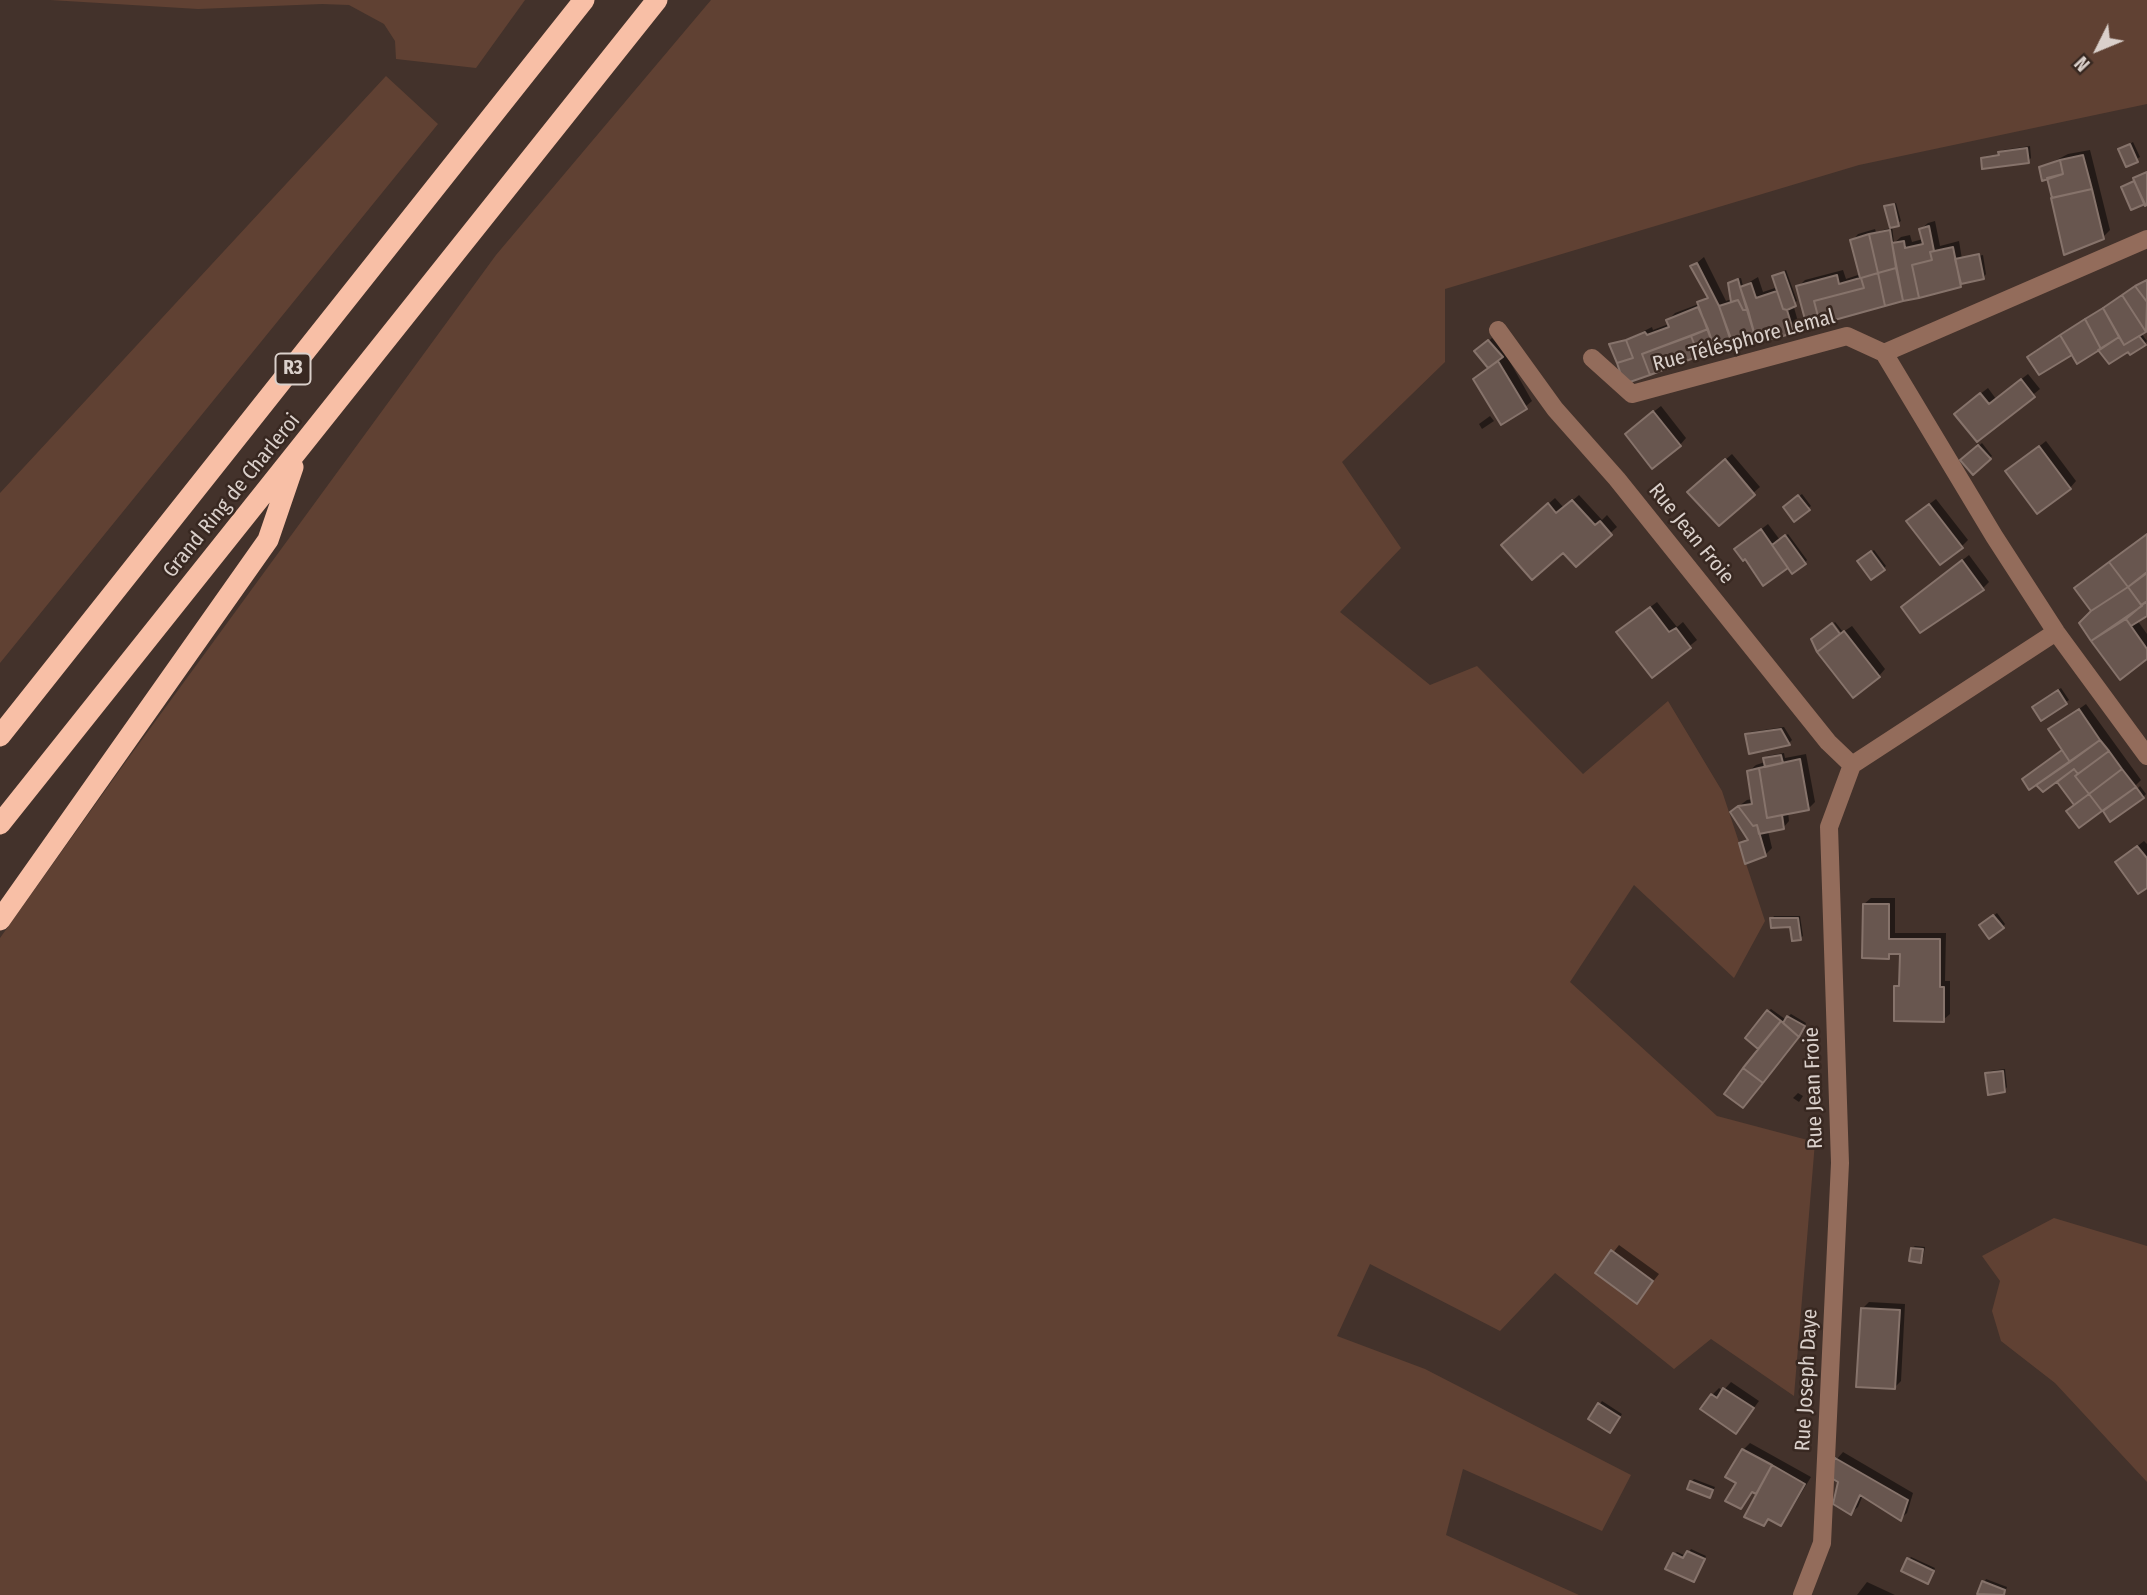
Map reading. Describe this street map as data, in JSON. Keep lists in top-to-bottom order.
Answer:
{
  "streets": {
    "highway": ["R3", "Grand Ring de Charleroi"],
    "street": ["Rue Télésphore Lemal", "Rue Jean Froie", "Rue Joseph Daye"]
  },
  "crossings": [
    ["Rue Jean Froie", "Rue Joseph Daye"]
  ],
  "north": "bottom left"
}
